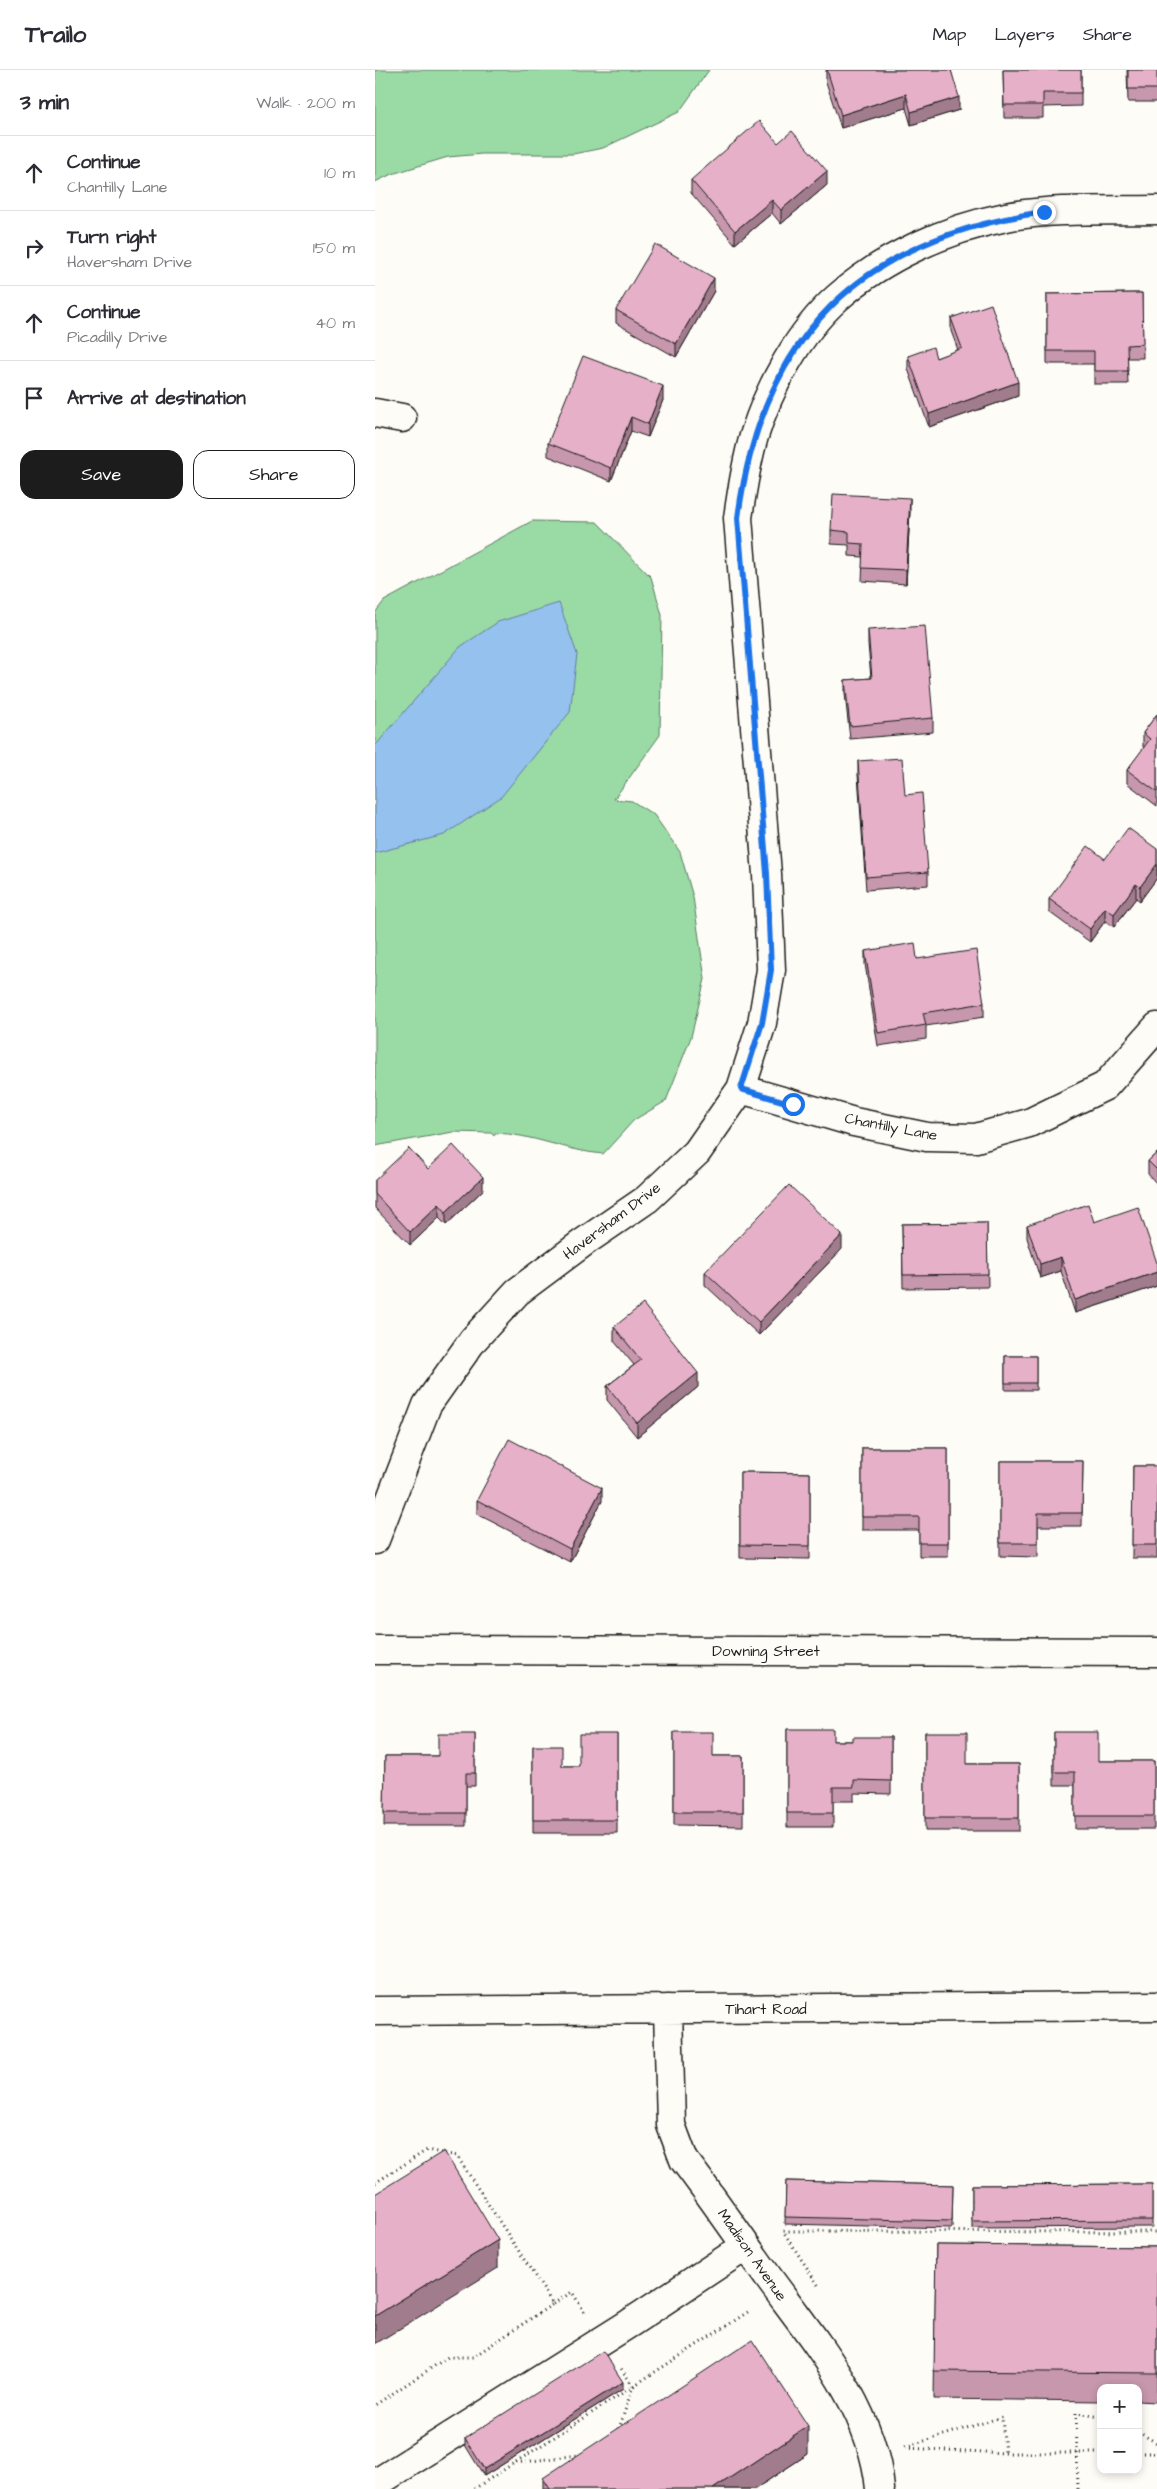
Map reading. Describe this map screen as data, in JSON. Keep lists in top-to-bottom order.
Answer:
{
  "streets": {
    "street": [
      "Chantilly Lane",
      "Haversham Drive",
      "Downing Street",
      "Tihart Road",
      "Madison Avenue"
    ]
  },
  "crossings": [
    ["Chantilly Lane", "Haversham Drive"],
    ["Tihart Road", "Madison Avenue"]
  ],
  "page": {
    "header": "Trailo",
    "nav": ["Map", "Layers", "Share"],
    "heading": ["3 min", "Walk · 200 m"],
    "list": [
      ["Continue", "Chantilly Lane", "10 m"],
      ["Turn right", "Haversham Drive", "150 m"],
      ["Continue", "Picadilly Drive", "40 m"],
      "Arrive at destination"
    ],
    "buttons": ["Save", "Share"],
    "map_buttons": ["+", "−"]
  }
}
